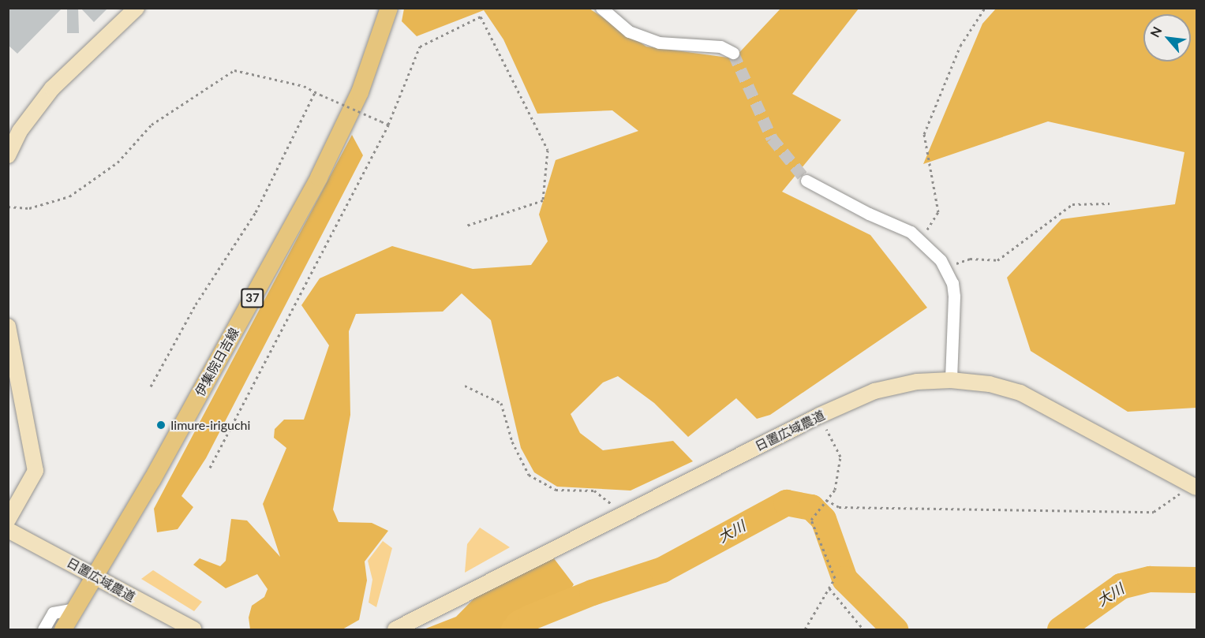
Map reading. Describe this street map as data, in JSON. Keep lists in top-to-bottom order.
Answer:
{
  "streets": {
    "main road": ["37", "伊集院日吉線"],
    "street": ["日置広域農道"]
  },
  "crossings": [
    ["伊集院日吉線", "日置広域農道"]
  ],
  "water": ["大川"],
  "places": ["Iimure-iriguchi"],
  "north": "top left"
}
